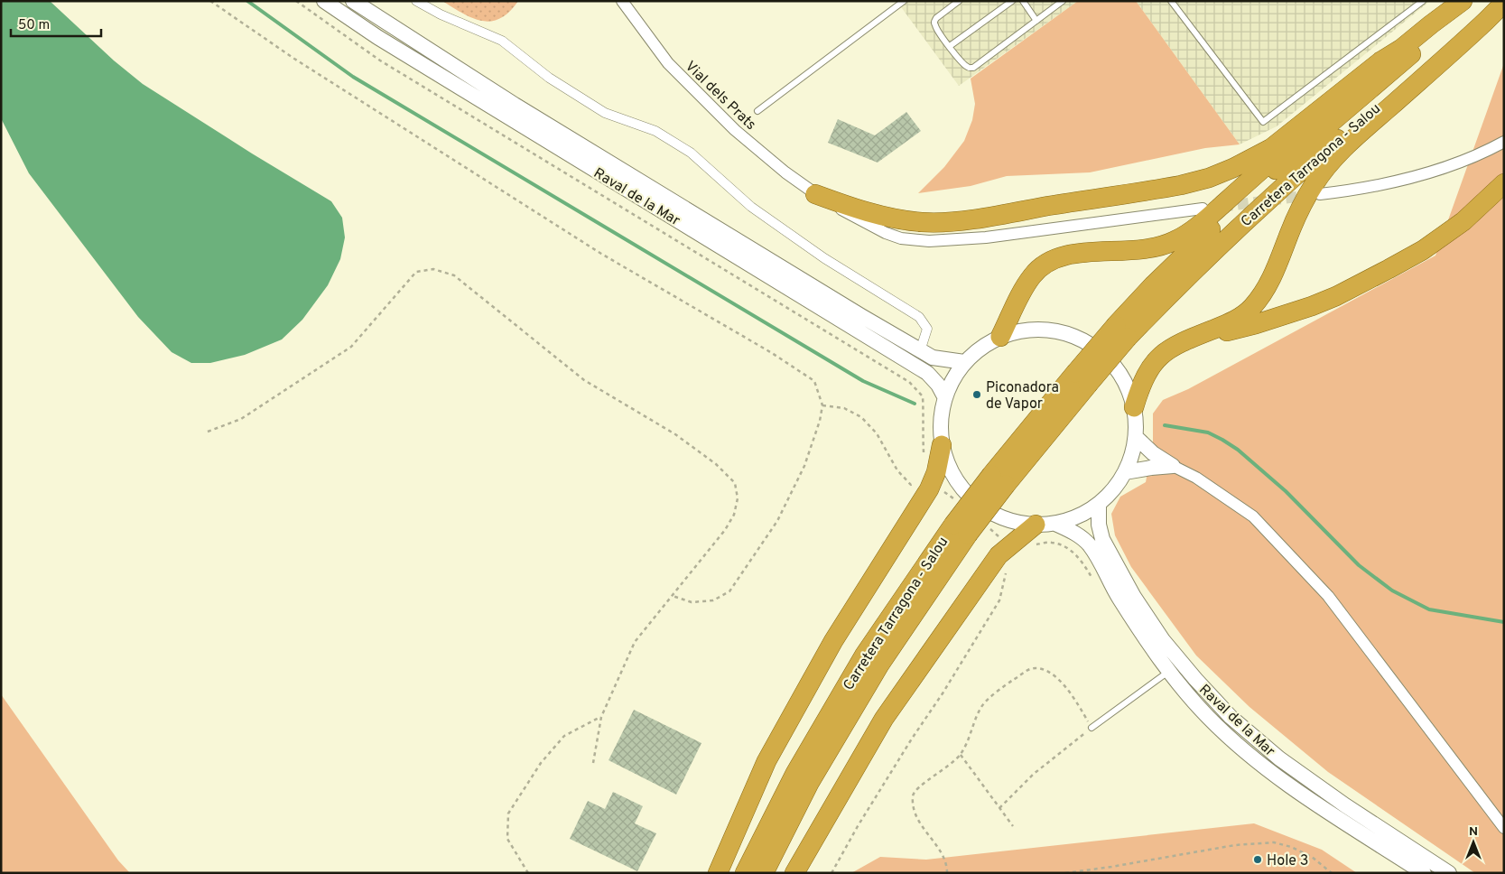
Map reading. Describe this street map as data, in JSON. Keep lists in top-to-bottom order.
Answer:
{
  "streets": {
    "highway": ["Carretera Tarragona - Salou"],
    "street": ["Vial dels Prats", "Raval de la Mar"]
  },
  "places": ["Piconadora de Vapor", "Hole 3"],
  "scale_bar": "50 m",
  "north": "top"
}
